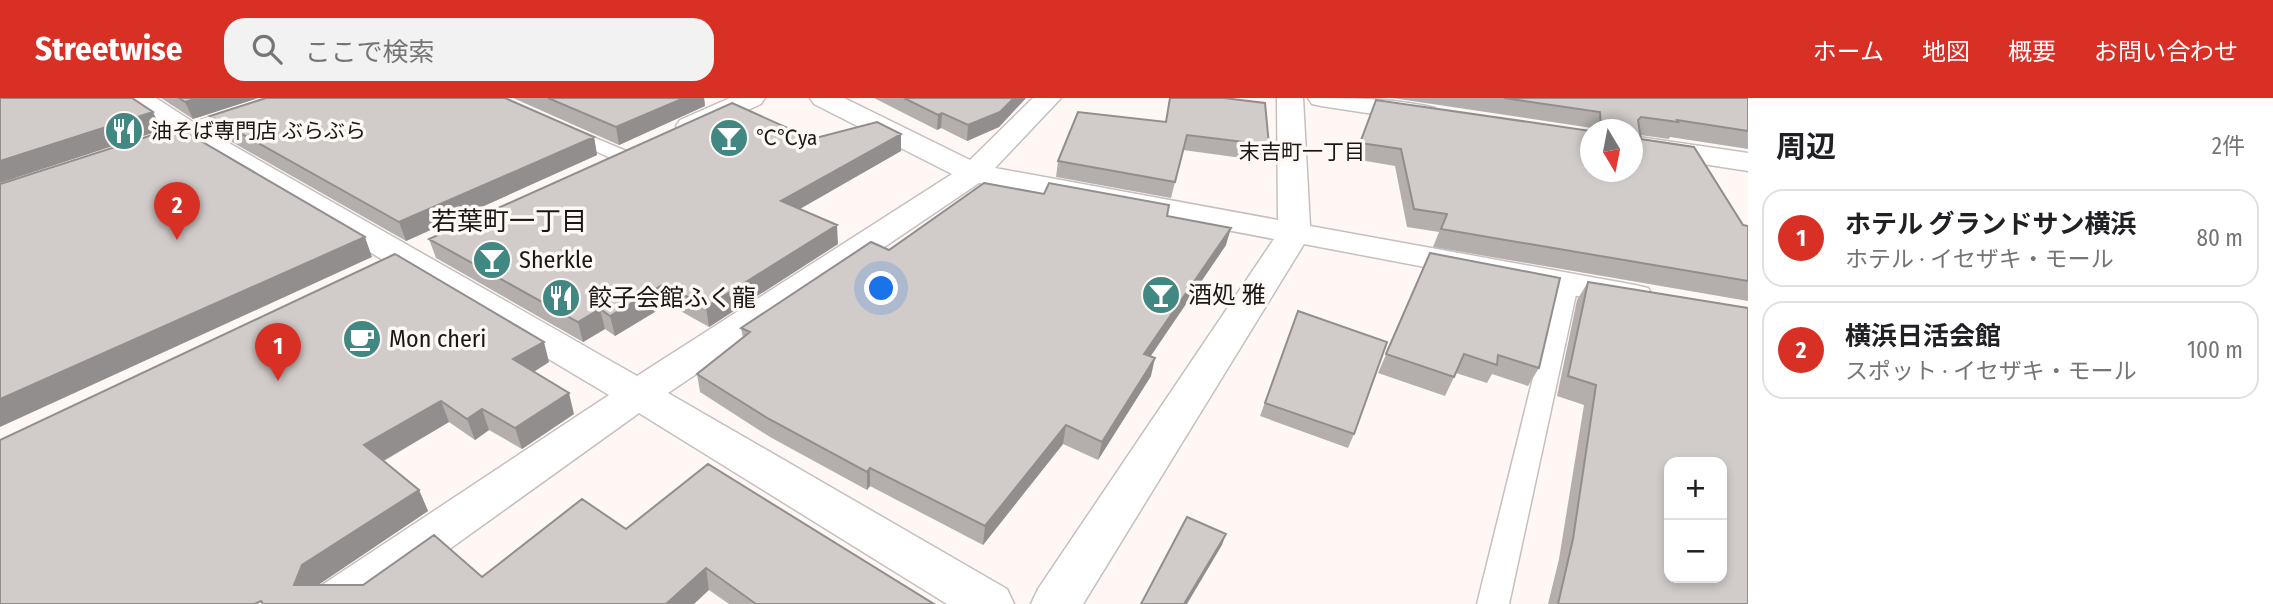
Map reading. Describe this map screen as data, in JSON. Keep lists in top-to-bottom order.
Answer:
{
  "districts": ["末吉町一丁目", "若葉町一丁目"],
  "places": {
    "restaurant": ["油そば専門店 ぶらぶら", "餃子会館ふく龍"],
    "bar": ["℃℃ya", "Sherkle", "酒処 雅"],
    "cafe": ["Mon cheri"]
  },
  "north": "bottom",
  "page": {
    "header": "Streetwise",
    "search": "ここで検索",
    "nav": [
      "ホーム",
      "地図",
      "概要",
      "お問い合わせ"
    ],
    "heading": ["周辺", "2件"],
    "pins": ["2", "1"],
    "list": [
      {
        "mark": "1",
        "name": "ホテル グランドサン横浜",
        "note": "ホテル · イセザキ・モール",
        "value": "80 m"
      },
      {
        "mark": "2",
        "name": "横浜日活会館",
        "note": "スポット · イセザキ・モール",
        "value": "100 m"
      }
    ],
    "map_buttons": ["+", "−"]
  }
}
